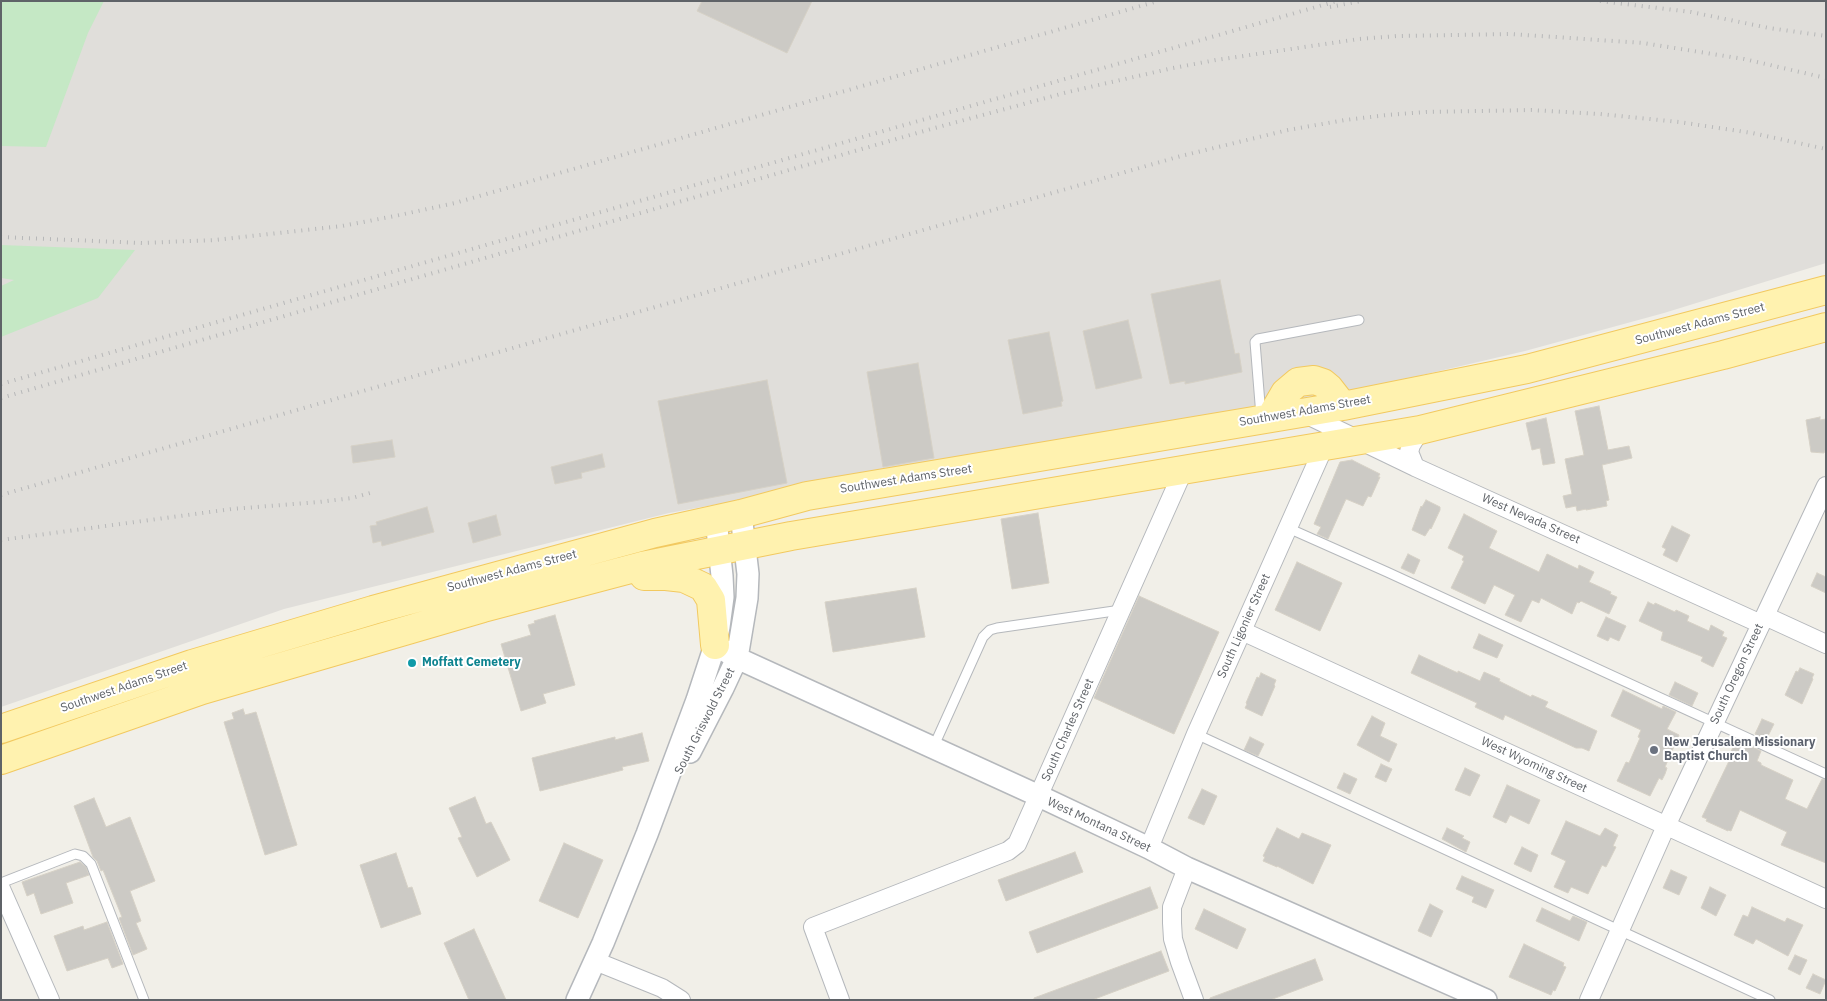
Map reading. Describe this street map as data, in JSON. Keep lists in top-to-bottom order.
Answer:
{
  "streets": {
    "main road": ["Southwest Adams Street"],
    "street": [
      "West Nevada Street",
      "South Ligonier Street",
      "South Oregon Street",
      "South Griswold Street",
      "South Charles Street",
      "West Wyoming Street",
      "West Montana Street"
    ]
  },
  "crossings": [
    ["Southwest Adams Street", "West Nevada Street"],
    ["Southwest Adams Street", "South Ligonier Street"],
    ["Southwest Adams Street", "South Griswold Street"],
    ["Southwest Adams Street", "South Charles Street"],
    ["West Nevada Street", "South Ligonier Street"],
    ["West Nevada Street", "South Oregon Street"],
    ["South Ligonier Street", "West Wyoming Street"],
    ["South Ligonier Street", "West Montana Street"],
    ["South Oregon Street", "West Wyoming Street"],
    ["South Griswold Street", "West Montana Street"],
    ["South Charles Street", "West Montana Street"]
  ],
  "places": ["Moffatt Cemetery", "New Jerusalem Missionary Baptist Church"]
}
